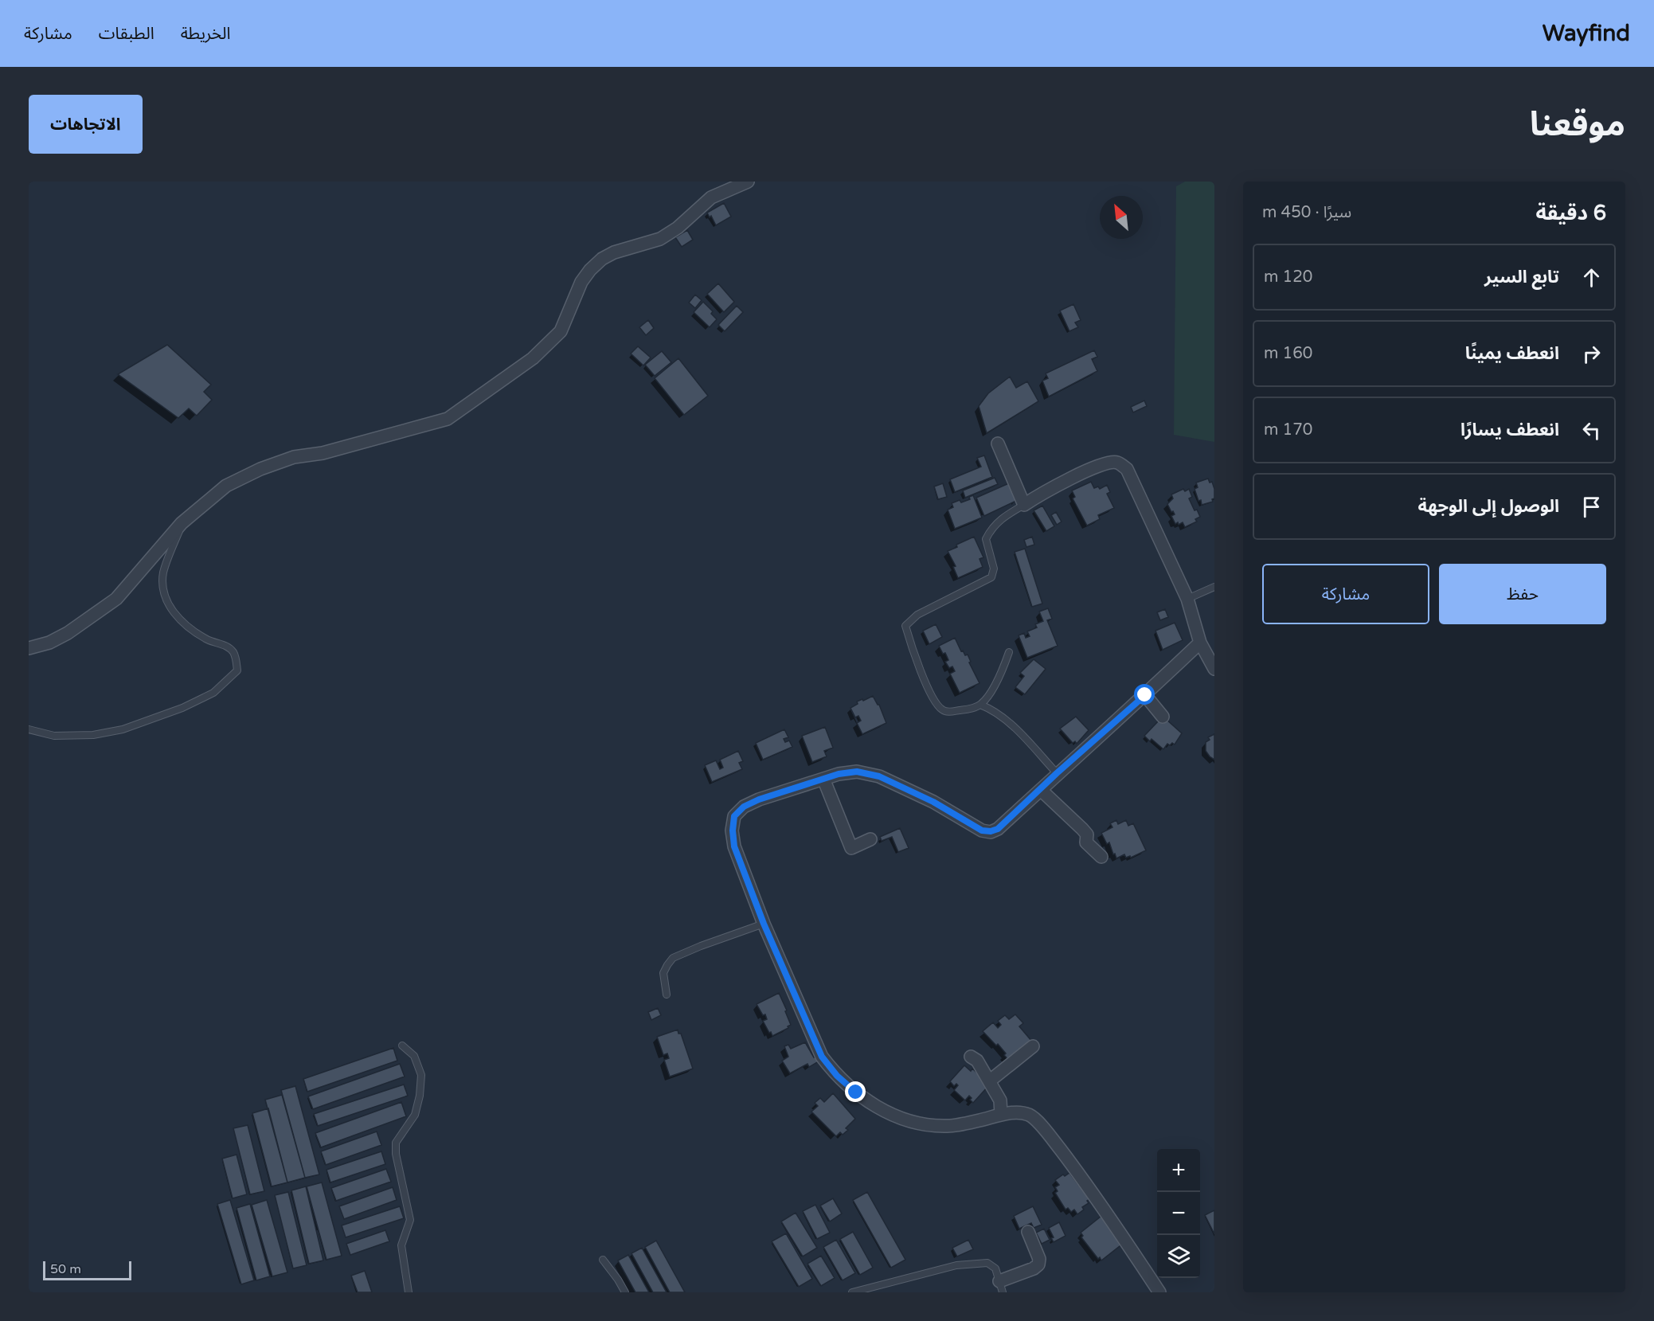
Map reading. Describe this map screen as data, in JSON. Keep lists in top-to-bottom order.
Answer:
{
  "scale_bar": "50 m",
  "north": "top left",
  "page": {
    "header": "Wayfind",
    "nav": ["الخريطة", "الطبقات", "مشاركة"],
    "title": "موقعنا",
    "buttons": [
      "الاتجاهات",
      ["حفظ", "مشاركة"]
    ],
    "heading": ["6 دقيقة", "سيرًا · 450 m"],
    "list": [
      ["تابع السير", "120 m"],
      ["انعطف يمينًا", "160 m"],
      ["انعطف يسارًا", "170 m"],
      "الوصول إلى الوجهة"
    ],
    "map_buttons": ["+", "−"],
    "scale": "50 m"
  }
}
